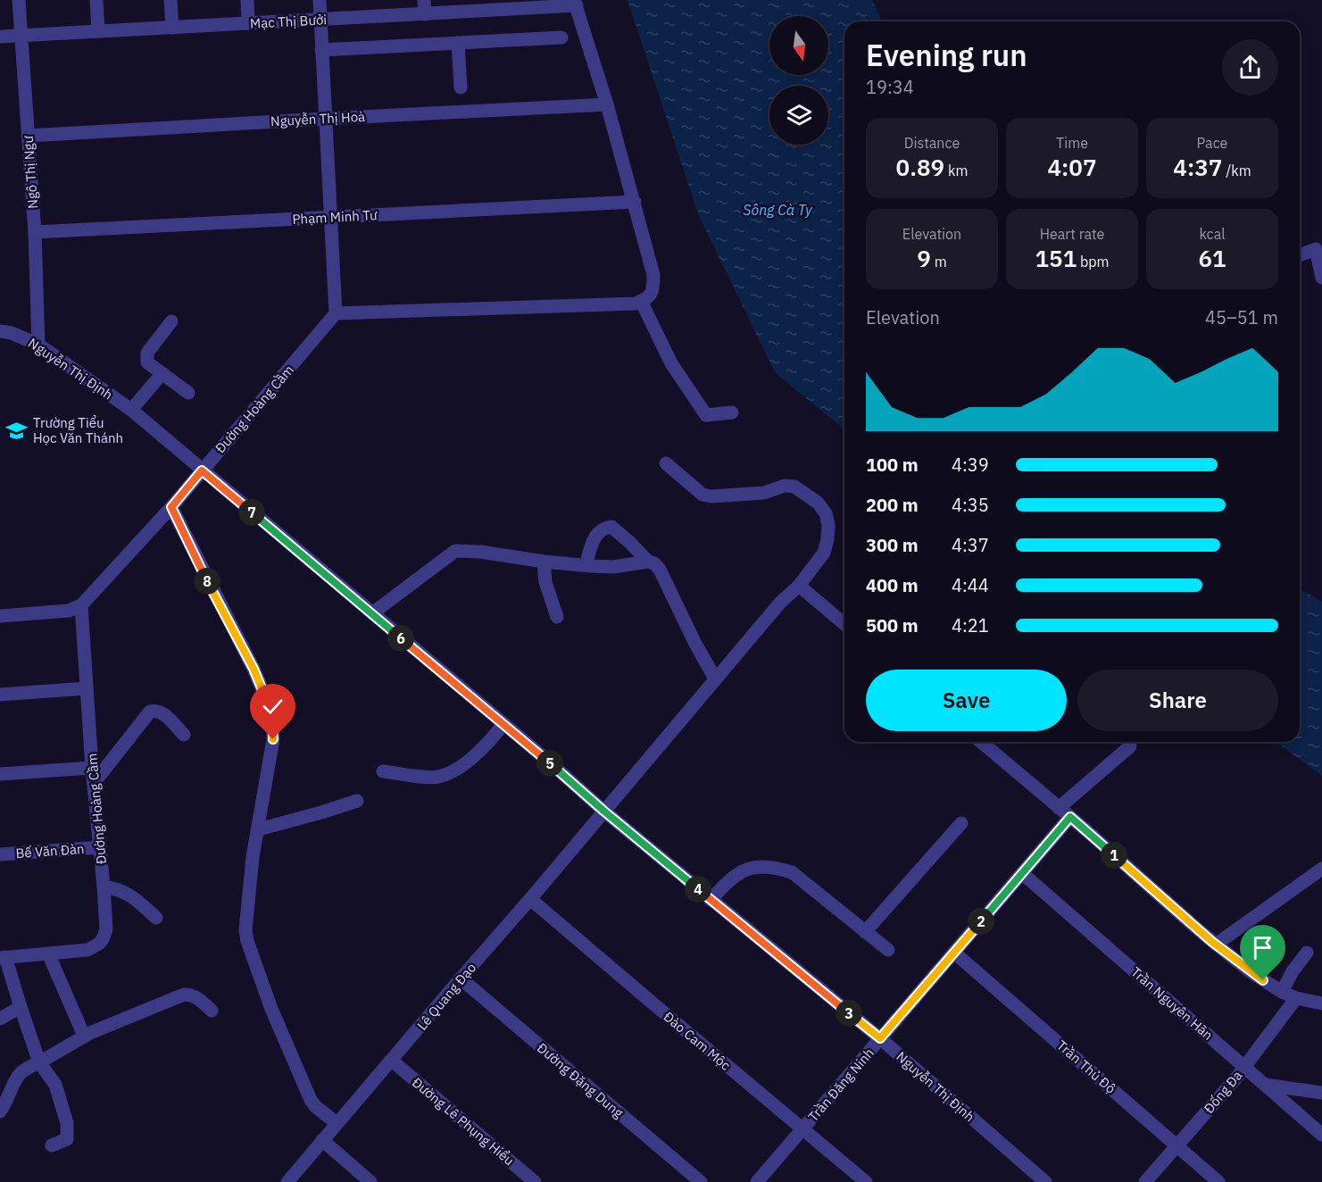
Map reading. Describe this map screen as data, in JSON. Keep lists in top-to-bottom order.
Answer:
{
  "streets": {
    "street": [
      "Mạc Thị Bưởi",
      "Nguyễn Thị Hoà",
      "Ngô Thị Ngư",
      "Phạm Minh Tư",
      "Nguyễn Thị Định",
      "Đường Hoàng Cầm",
      "Bế Văn Đàn",
      "Lê Quang Đạo",
      "Trần Nguyên Hãn",
      "Đào Cam Mộc",
      "Trần Thủ Độ",
      "Đường Đặng Dung",
      "Trần Đăng Ninh",
      "Đống Đa",
      "Đường Lê Phụng Hiểu"
    ]
  },
  "crossings": [
    ["Mạc Thị Bưởi", "Ngô Thị Ngư"],
    ["Nguyễn Thị Hoà", "Ngô Thị Ngư"],
    ["Ngô Thị Ngư", "Phạm Minh Tư"],
    ["Ngô Thị Ngư", "Nguyễn Thị Định"],
    ["Nguyễn Thị Định", "Đường Hoàng Cầm"],
    ["Nguyễn Thị Định", "Lê Quang Đạo"],
    ["Nguyễn Thị Định", "Trần Đăng Ninh"],
    ["Đường Hoàng Cầm", "Bế Văn Đàn"],
    ["Lê Quang Đạo", "Đào Cam Mộc"],
    ["Lê Quang Đạo", "Đường Đặng Dung"],
    ["Lê Quang Đạo", "Đường Lê Phụng Hiểu"],
    ["Trần Nguyên Hãn", "Trần Đăng Ninh"],
    ["Trần Nguyên Hãn", "Đống Đa"],
    ["Đào Cam Mộc", "Trần Đăng Ninh"],
    ["Trần Thủ Độ", "Trần Đăng Ninh"],
    ["Trần Thủ Độ", "Đống Đa"]
  ],
  "water": ["Sông Cà Ty"],
  "places": {
    "school or university": ["Trường Tiểu Học Văn Thánh"]
  },
  "north": "bottom",
  "page": {
    "heading": ["Evening run", "19:34"],
    "stats": [
      ["Distance", "0.89 km"],
      ["Time", "4:07"],
      ["Pace", "4:37 /km"],
      ["Elevation", "9 m"],
      ["Heart rate", "151 bpm"],
      ["kcal", "61"]
    ],
    "chart": ["Elevation", "45–51 m"],
    "list": [
      {
        "name": "100 m",
        "note": "4:39"
      },
      {
        "name": "200 m",
        "note": "4:35"
      },
      {
        "name": "300 m",
        "note": "4:37"
      },
      {
        "name": "400 m",
        "note": "4:44"
      },
      {
        "name": "500 m",
        "note": "4:21"
      }
    ],
    "pins": [
      "7",
      "8",
      "6",
      "5",
      "1",
      "4",
      "2",
      "3"
    ],
    "buttons": ["Save", "Share"]
  }
}
